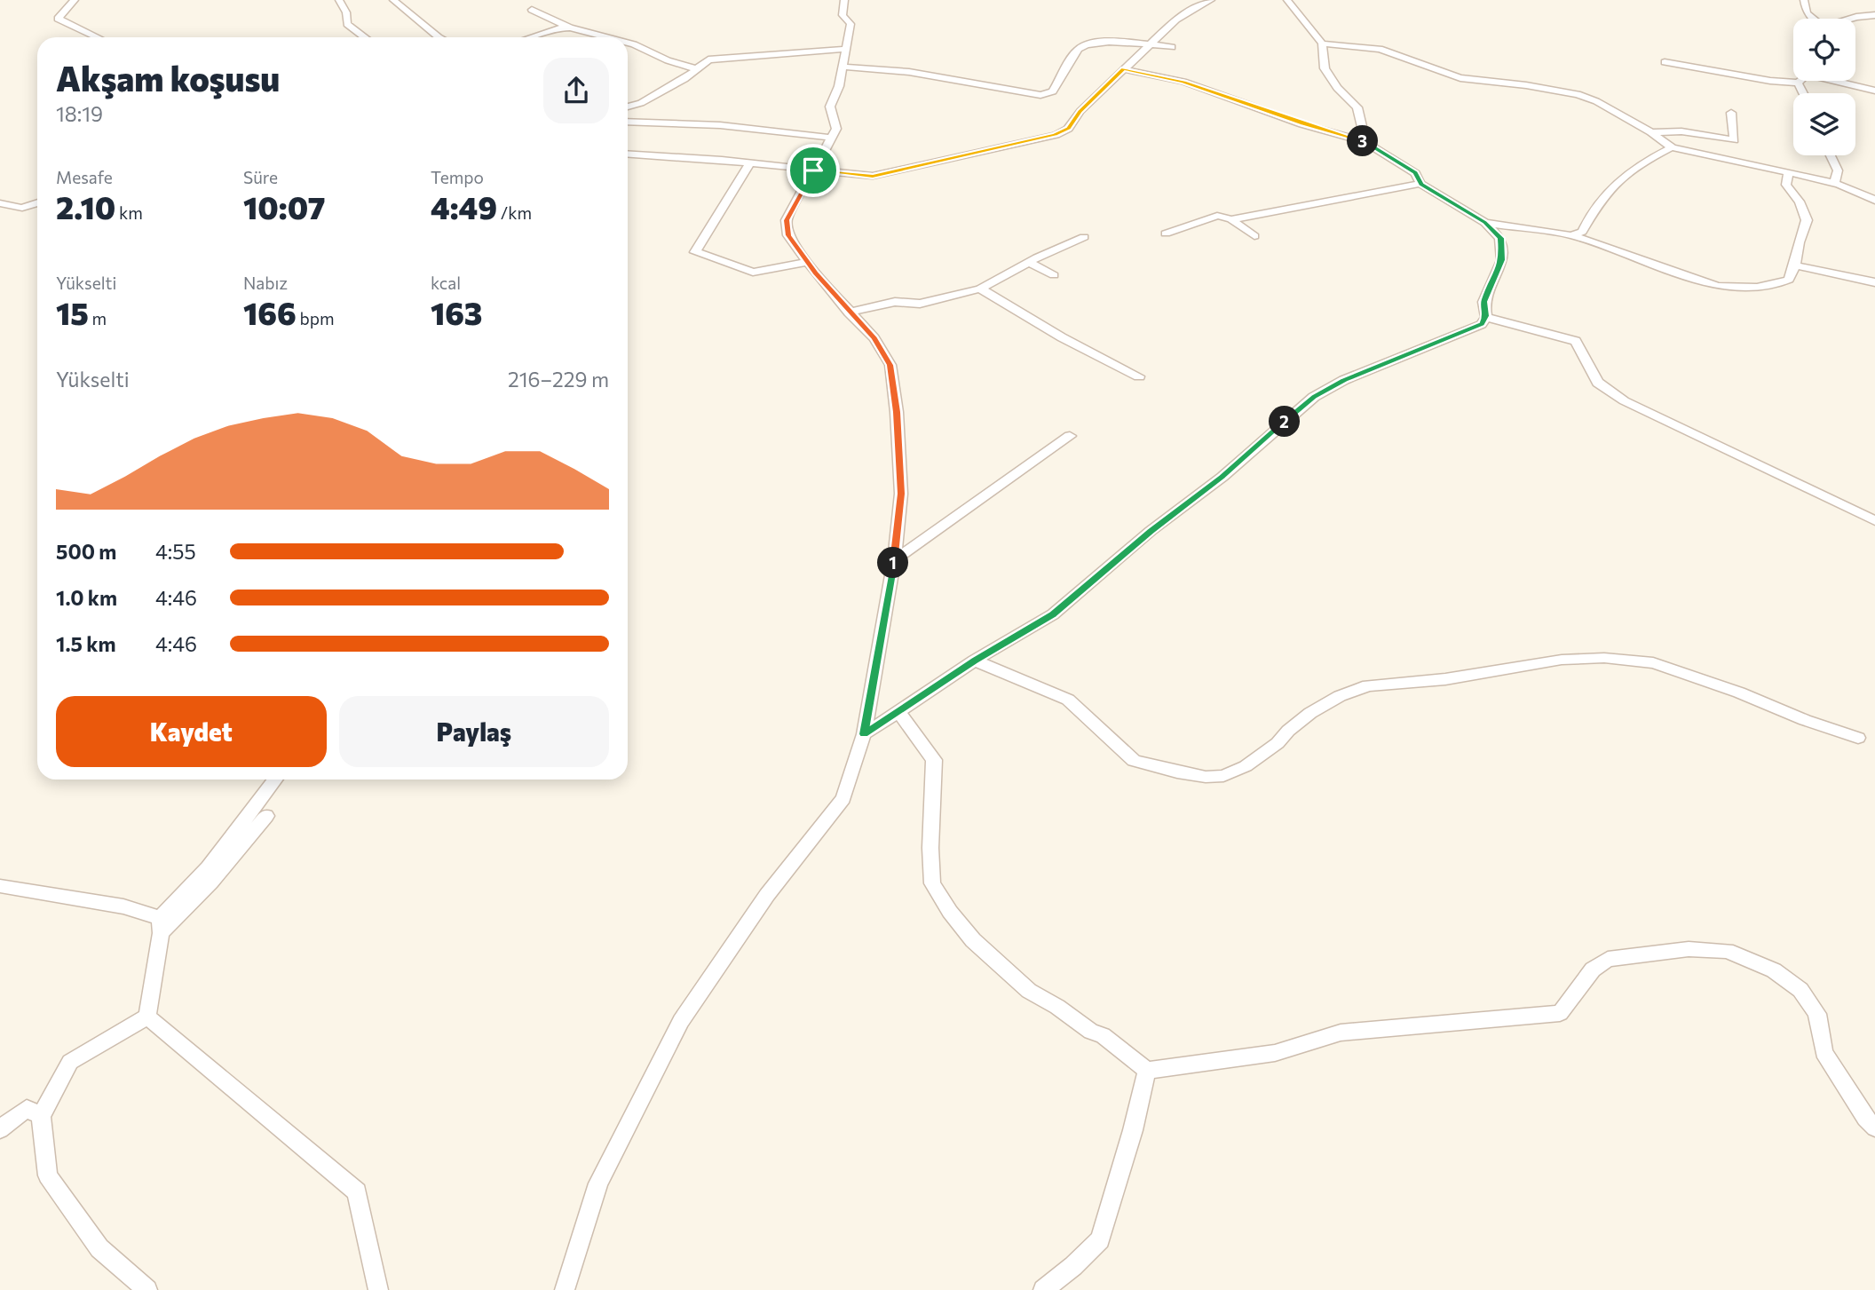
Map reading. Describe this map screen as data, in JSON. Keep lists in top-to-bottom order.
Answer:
{
  "page": {
    "heading": ["Akşam koşusu", "18:19"],
    "pins": ["3", "2", "1"],
    "stats": [
      ["Mesafe", "2.10 km"],
      ["Süre", "10:07"],
      ["Tempo", "4:49 /km"],
      ["Yükselti", "15 m"],
      ["Nabız", "166 bpm"],
      ["kcal", "163"]
    ],
    "chart": ["Yükselti", "216–229 m"],
    "list": [
      {
        "name": "500 m",
        "note": "4:55"
      },
      {
        "name": "1.0 km",
        "note": "4:46"
      },
      {
        "name": "1.5 km",
        "note": "4:46"
      }
    ],
    "buttons": ["Kaydet", "Paylaş"]
  }
}
